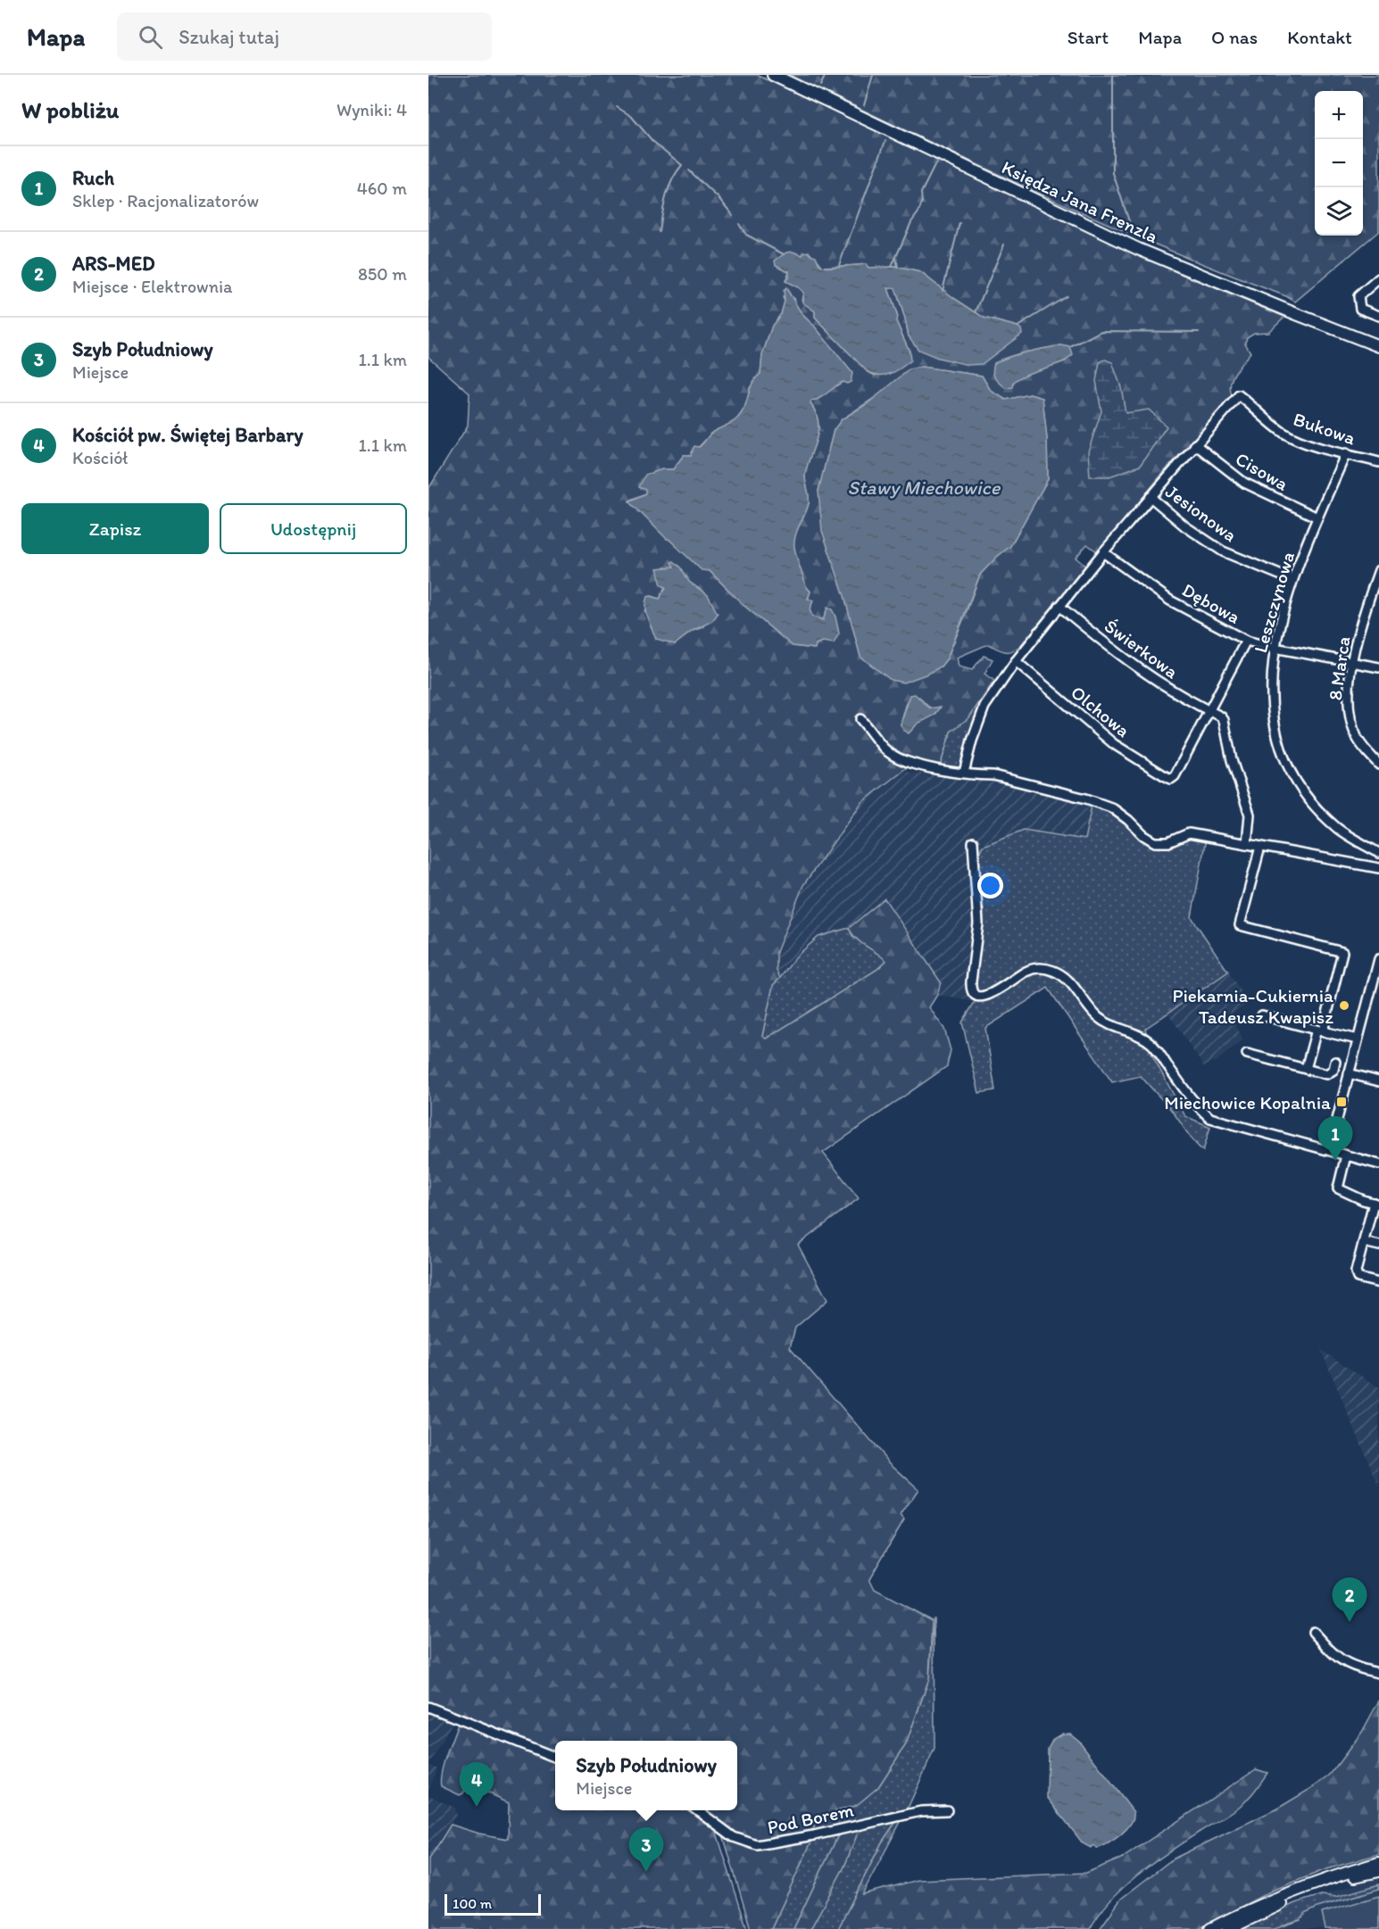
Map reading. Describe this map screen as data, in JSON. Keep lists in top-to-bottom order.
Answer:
{
  "streets": {
    "main road": ["Księdza Jana Frenzla"],
    "street": [
      "Bukowa",
      "Cisowa",
      "Jesionowa",
      "Leszczynowa",
      "Dębowa",
      "Świerkowa",
      "8 Marca",
      "Olchowa",
      "Pod Borem"
    ]
  },
  "crossings": [
    ["Bukowa", "Cisowa"],
    ["Bukowa", "Leszczynowa"],
    ["Cisowa", "Leszczynowa"],
    ["Jesionowa", "Leszczynowa"],
    ["Leszczynowa", "Dębowa"],
    ["Dębowa", "8 Marca"],
    ["Świerkowa", "Olchowa"]
  ],
  "water": ["Stawy Miechowice"],
  "places": {
    "other": ["Piekarnia-Cukiernia Tadeusz Kwapisz"],
    "transit": ["Miechowice Kopalnia"]
  },
  "scale_bar": "100 m",
  "page": {
    "header": "Mapa",
    "search": "Szukaj tutaj",
    "nav": [
      "Start",
      "Mapa",
      "O nas",
      "Kontakt"
    ],
    "heading": ["W pobliżu", "Wyniki: 4"],
    "map_buttons": ["+", "−"],
    "list": [
      {
        "mark": "1",
        "name": "Ruch",
        "note": "Sklep · Racjonalizatorów",
        "value": "460 m"
      },
      {
        "mark": "2",
        "name": "ARS-MED",
        "note": "Miejsce · Elektrownia",
        "value": "850 m"
      },
      {
        "mark": "3",
        "name": "Szyb Południowy",
        "note": "Miejsce",
        "value": "1.1 km"
      },
      {
        "mark": "4",
        "name": "Kościół pw. Świętej Barbary",
        "note": "Kościół",
        "value": "1.1 km"
      }
    ],
    "buttons": ["Zapisz", "Udostępnij"],
    "pins": [
      "1",
      "2",
      "4",
      "3"
    ],
    "popup": ["Szyb Południowy", "Miejsce"],
    "scale": "100 m"
  }
}
